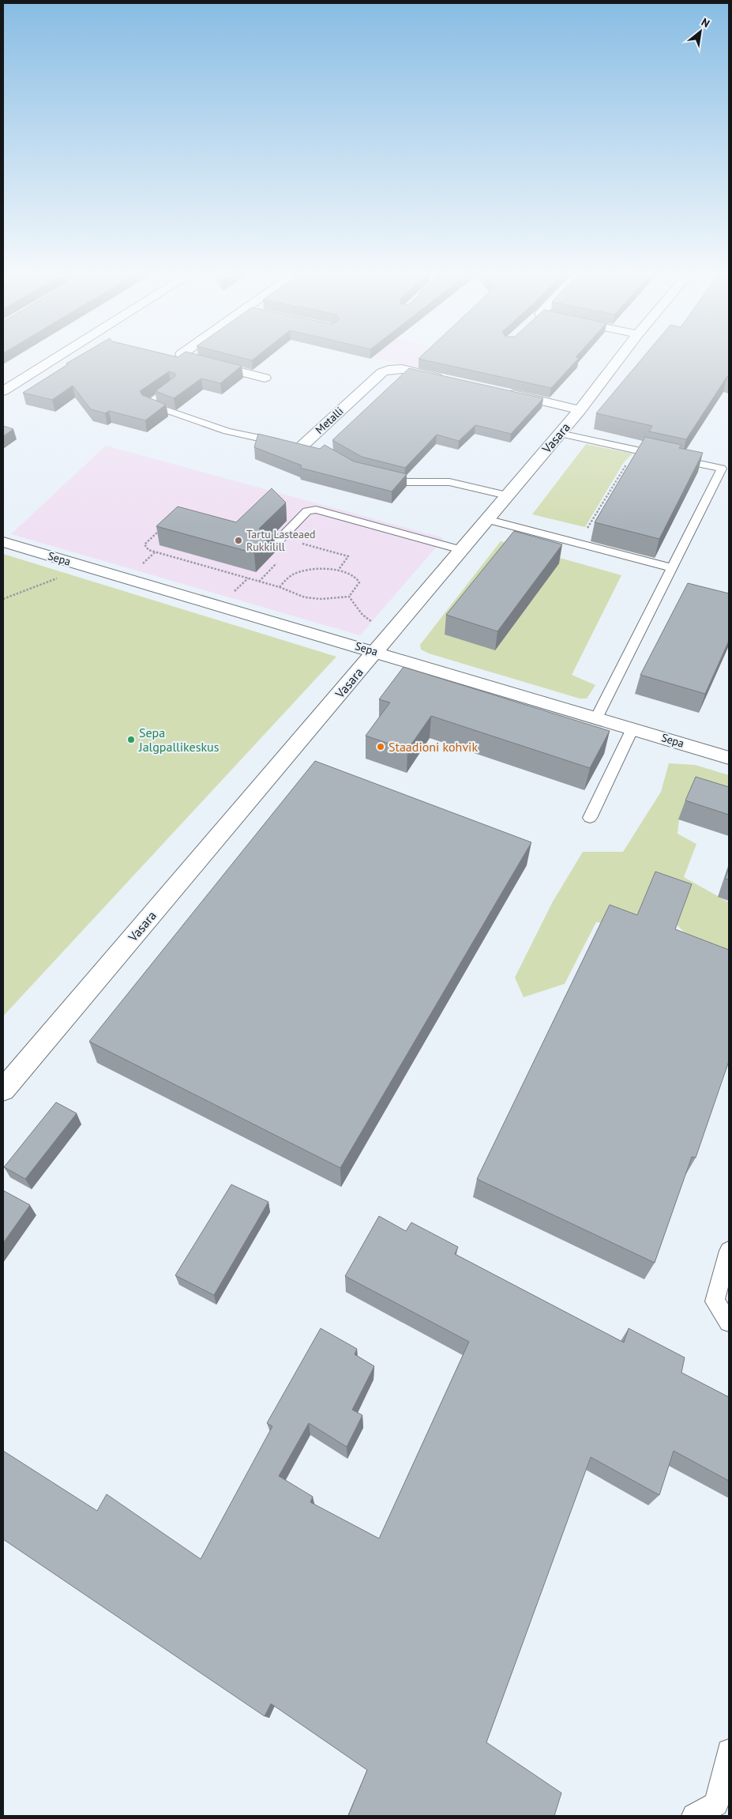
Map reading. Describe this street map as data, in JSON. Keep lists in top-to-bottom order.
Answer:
{
  "streets": {
    "street": ["Metalli", "Vasara", "Sepa"]
  },
  "crossings": [
    ["Vasara", "Sepa"]
  ],
  "places": ["Tartu Lasteaed Rukkilill", "Sepa Jalgpallikeskus", "Staadioni kohvik"],
  "north": "top right"
}
